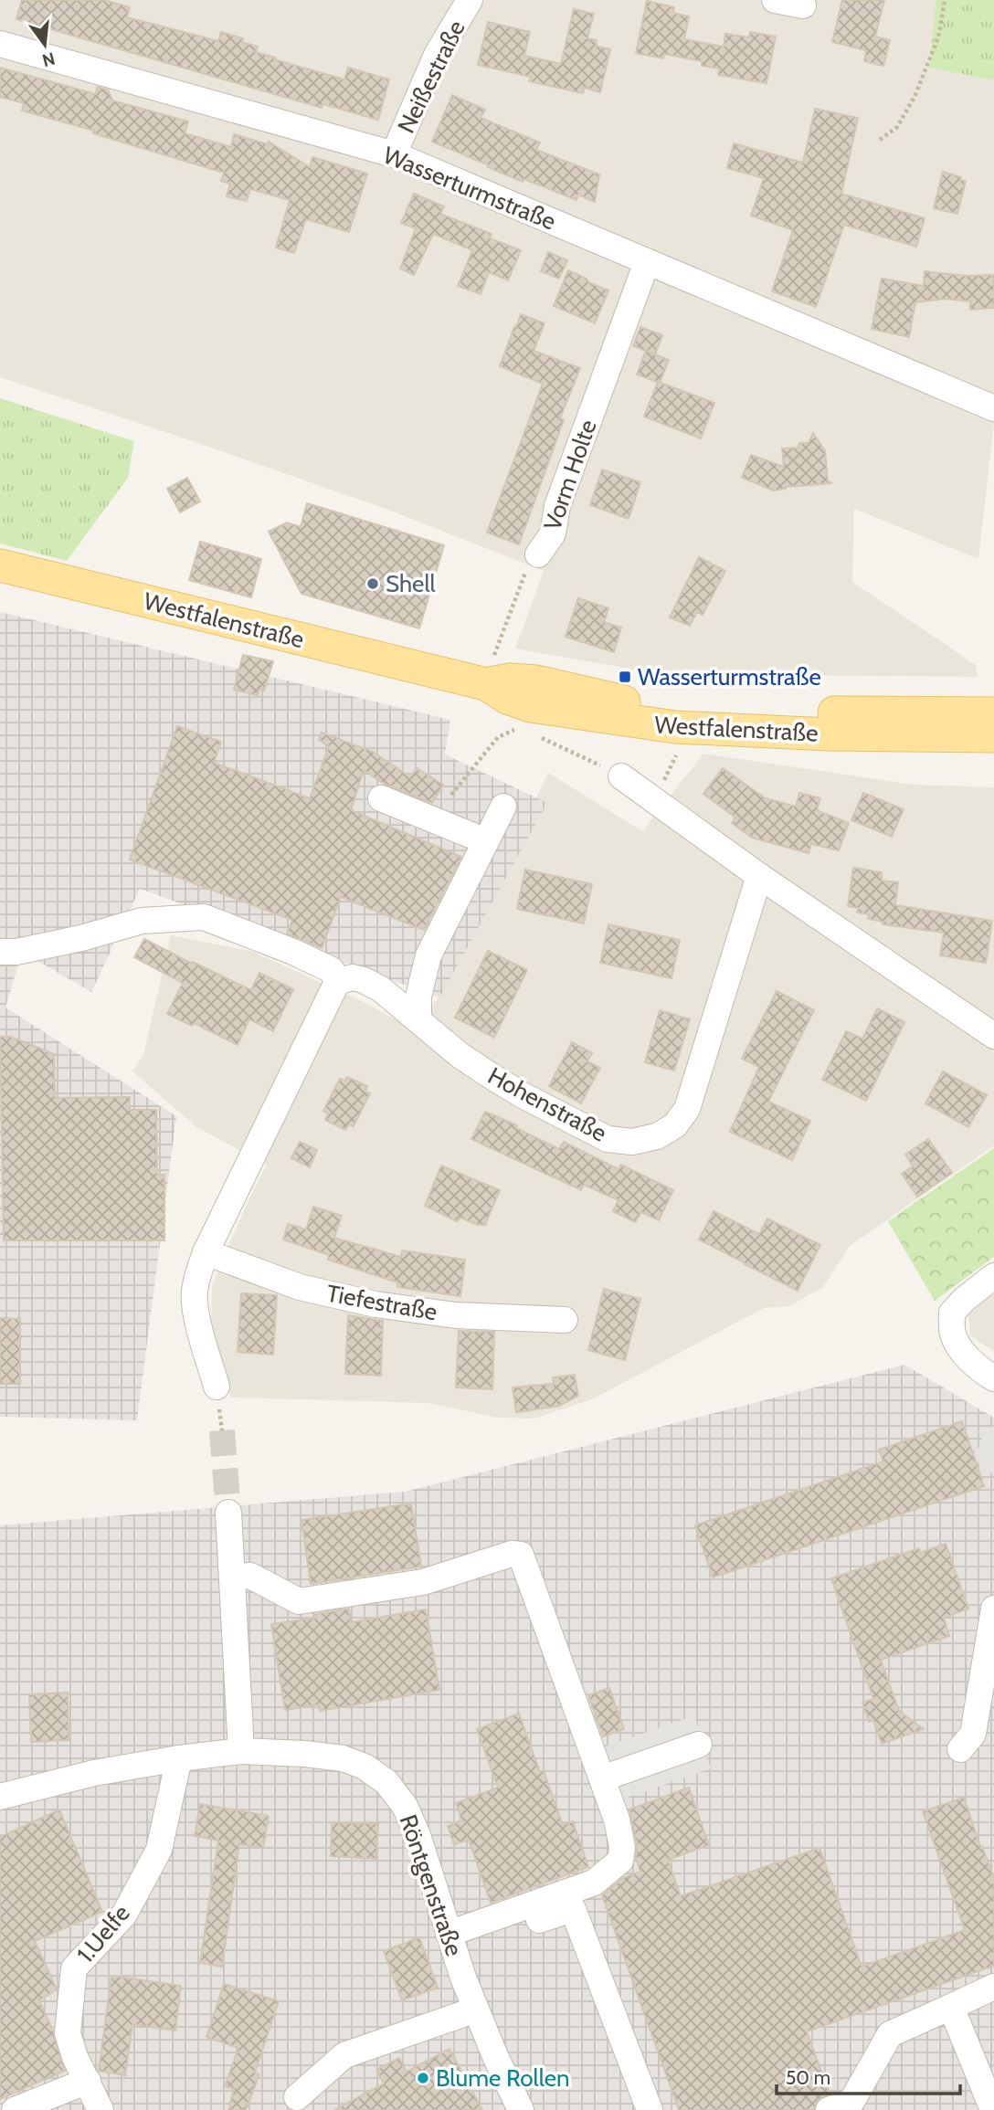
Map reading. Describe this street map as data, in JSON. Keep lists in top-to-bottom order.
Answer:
{
  "streets": {
    "main road": ["Westfalenstraße"],
    "street": [
      "Neißestraße",
      "Wasserturmstraße",
      "Vorm Holte",
      "Hohenstraße",
      "Tiefestraße",
      "Röntgenstraße",
      "1.Uelfe"
    ]
  },
  "crossings": [
    ["Neißestraße", "Wasserturmstraße"],
    ["Wasserturmstraße", "Vorm Holte"],
    ["Vorm Holte", "Westfalenstraße"],
    ["Röntgenstraße", "1.Uelfe"]
  ],
  "places": {
    "other": ["Shell", "Blume Rollen"],
    "transit": ["Wasserturmstraße"]
  },
  "scale_bar": "50 m",
  "north": "bottom"
}
